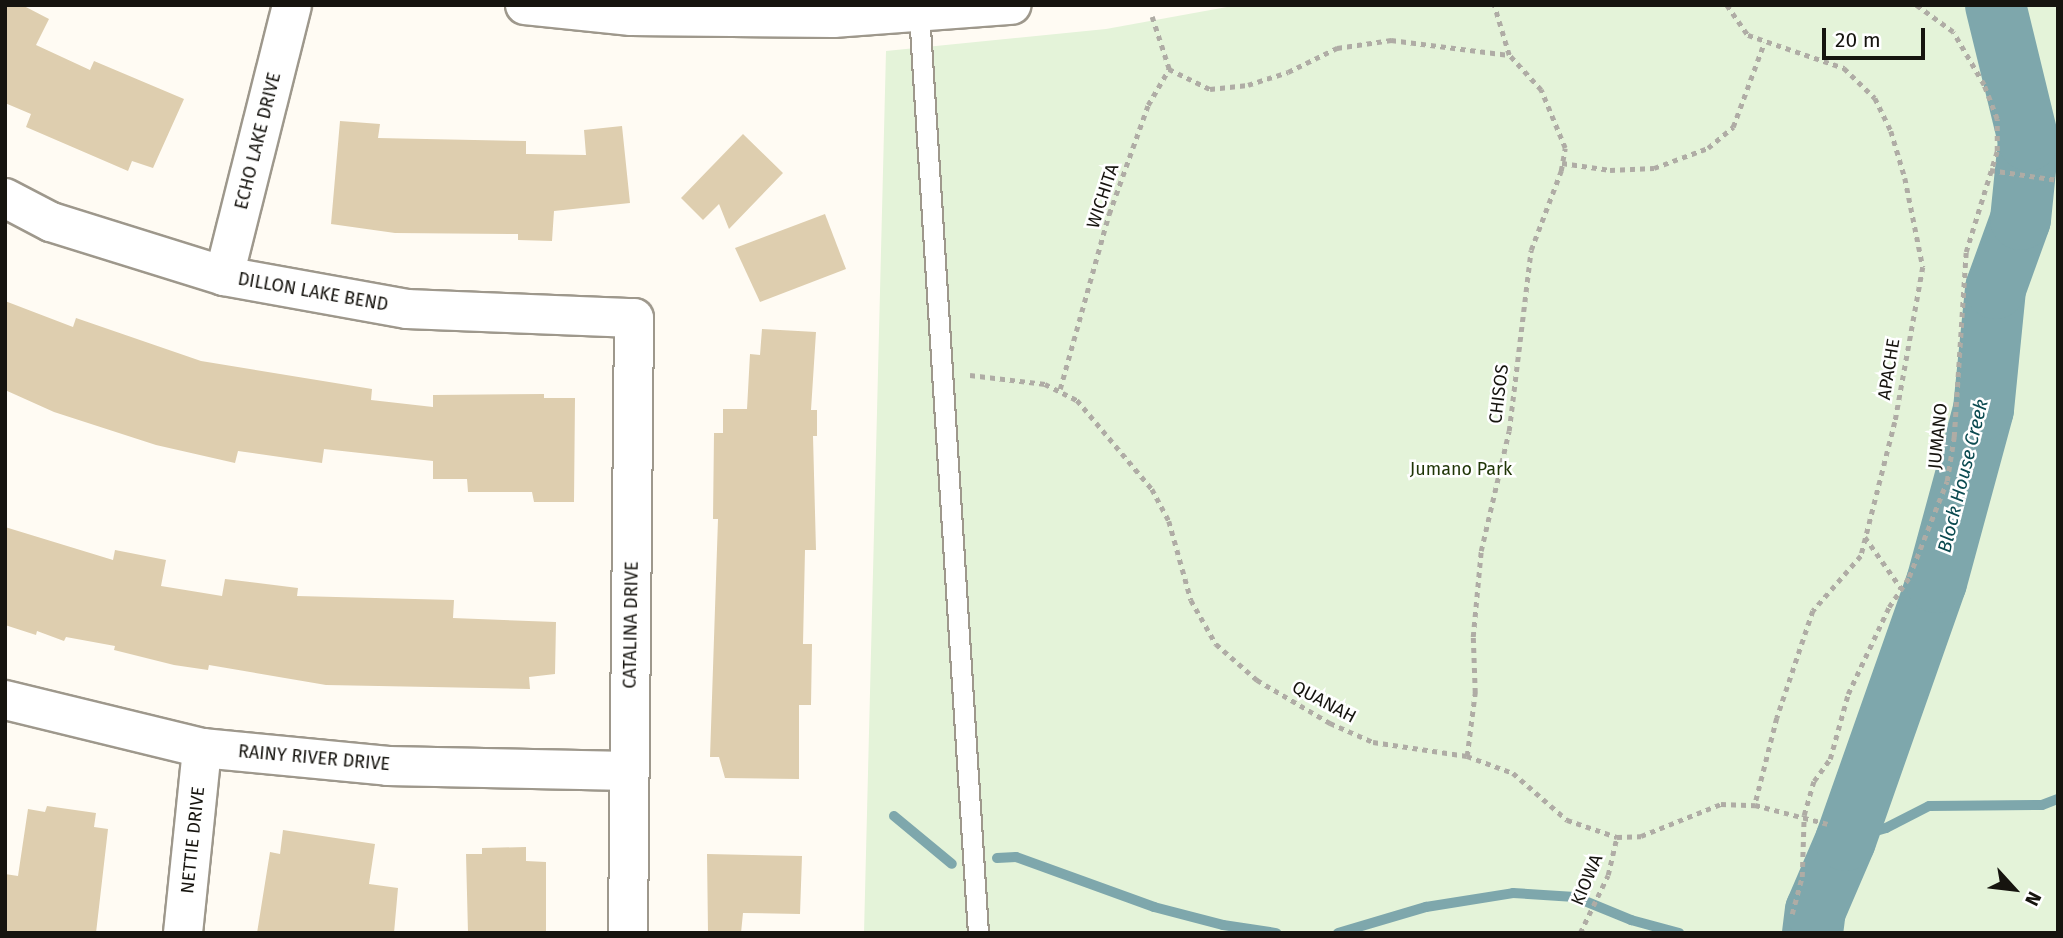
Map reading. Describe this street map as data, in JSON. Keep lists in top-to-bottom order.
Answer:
{
  "streets": {
    "street": [
      "ECHO LAKE DRIVE",
      "DILLON LAKE BEND",
      "CATALINA DRIVE",
      "RAINY RIVER DRIVE",
      "NETTIE DRIVE"
    ],
    "path": [
      "WICHITA",
      "APACHE",
      "CHISOS",
      "JUMANO",
      "QUANAH",
      "KIOWA"
    ]
  },
  "crossings": [
    ["ECHO LAKE DRIVE", "DILLON LAKE BEND"],
    ["WICHITA", "QUANAH"],
    ["DILLON LAKE BEND", "CATALINA DRIVE"],
    ["APACHE", "QUANAH"],
    ["CHISOS", "QUANAH"],
    ["JUMANO", "QUANAH"],
    ["CATALINA DRIVE", "RAINY RIVER DRIVE"],
    ["QUANAH", "KIOWA"],
    ["RAINY RIVER DRIVE", "NETTIE DRIVE"]
  ],
  "water": ["Block House Creek"],
  "parks": ["Jumano Park"],
  "scale_bar": "20 m",
  "north": "bottom right"
}
